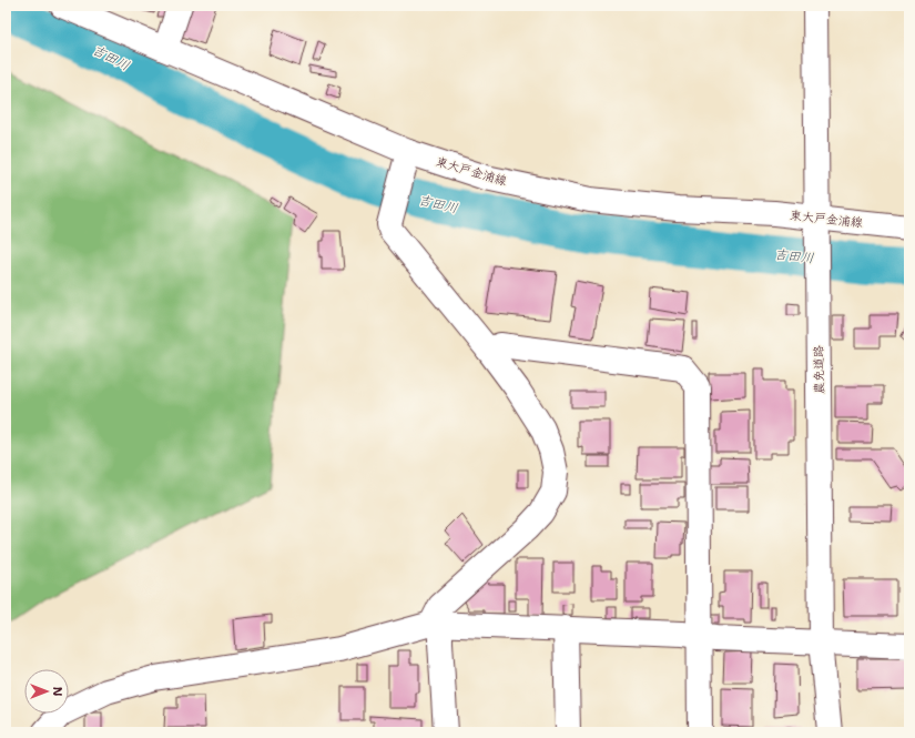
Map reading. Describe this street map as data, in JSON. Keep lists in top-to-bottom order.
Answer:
{
  "streets": {
    "street": ["東大戸金浦線", "農免道路"]
  },
  "crossings": [
    ["東大戸金浦線", "農免道路"]
  ],
  "water": ["吉田川"],
  "north": "right"
}
